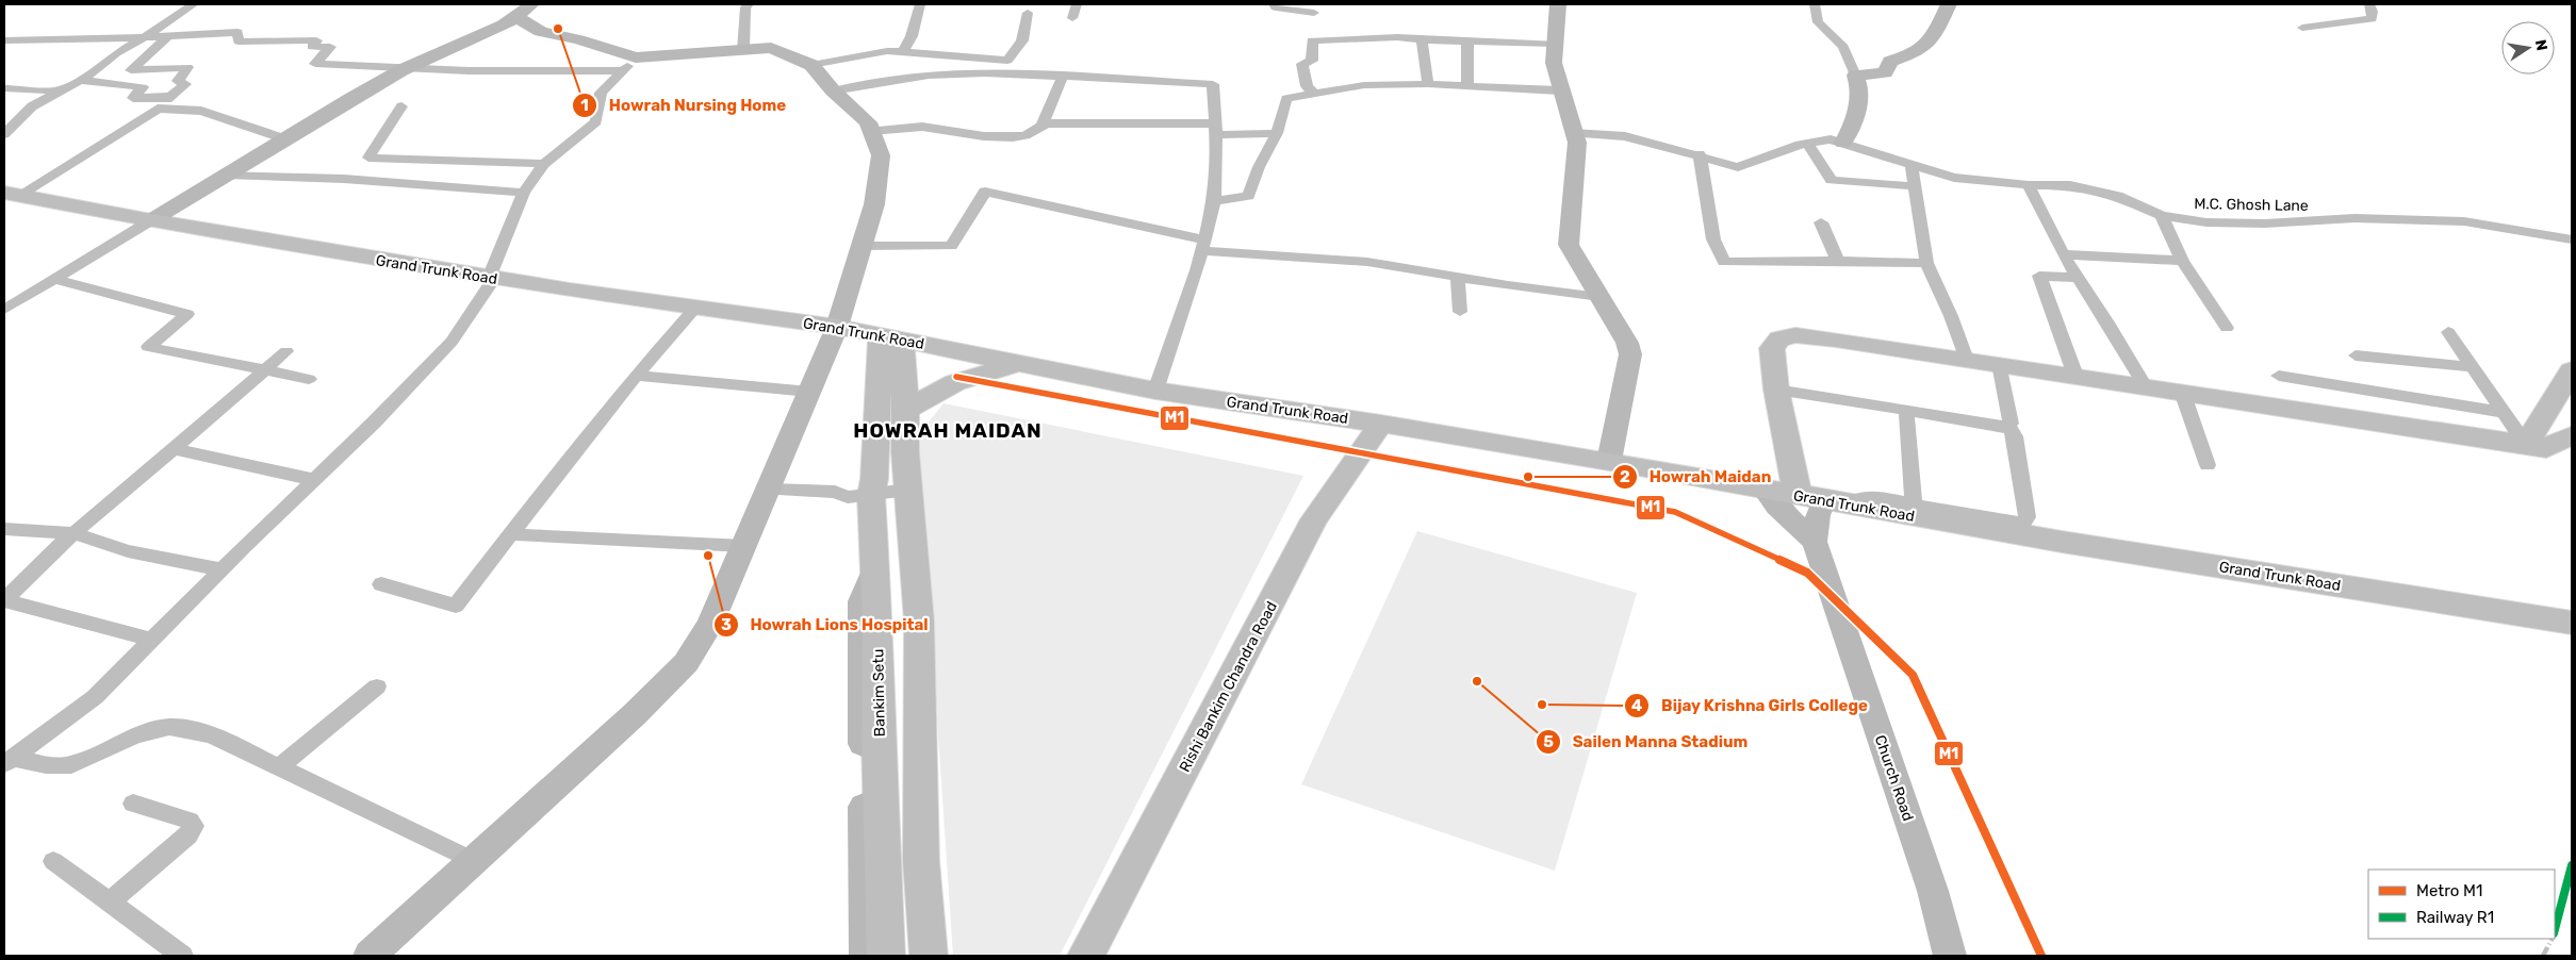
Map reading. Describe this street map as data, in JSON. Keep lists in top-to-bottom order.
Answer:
{
  "streets": {
    "main road": ["Grand Trunk Road", "Rishi Bankim Chandra Road", "Bankim Setu"],
    "street": ["M.C. Ghosh Lane", "Church Road"]
  },
  "crossings": [
    ["Grand Trunk Road", "Rishi Bankim Chandra Road"],
    ["Grand Trunk Road", "Bankim Setu"]
  ],
  "districts": ["HOWRAH MAIDAN"],
  "places": [
    "Howrah Nursing Home",
    "Howrah Maidan",
    "Howrah Lions Hospital",
    "Sailen Manna Stadium",
    "Bijay Krishna Girls College"
  ],
  "lines": ["metro line M1", "rail line R1"],
  "legend": ["Metro M1", "Railway R1"],
  "north": "right"
}
